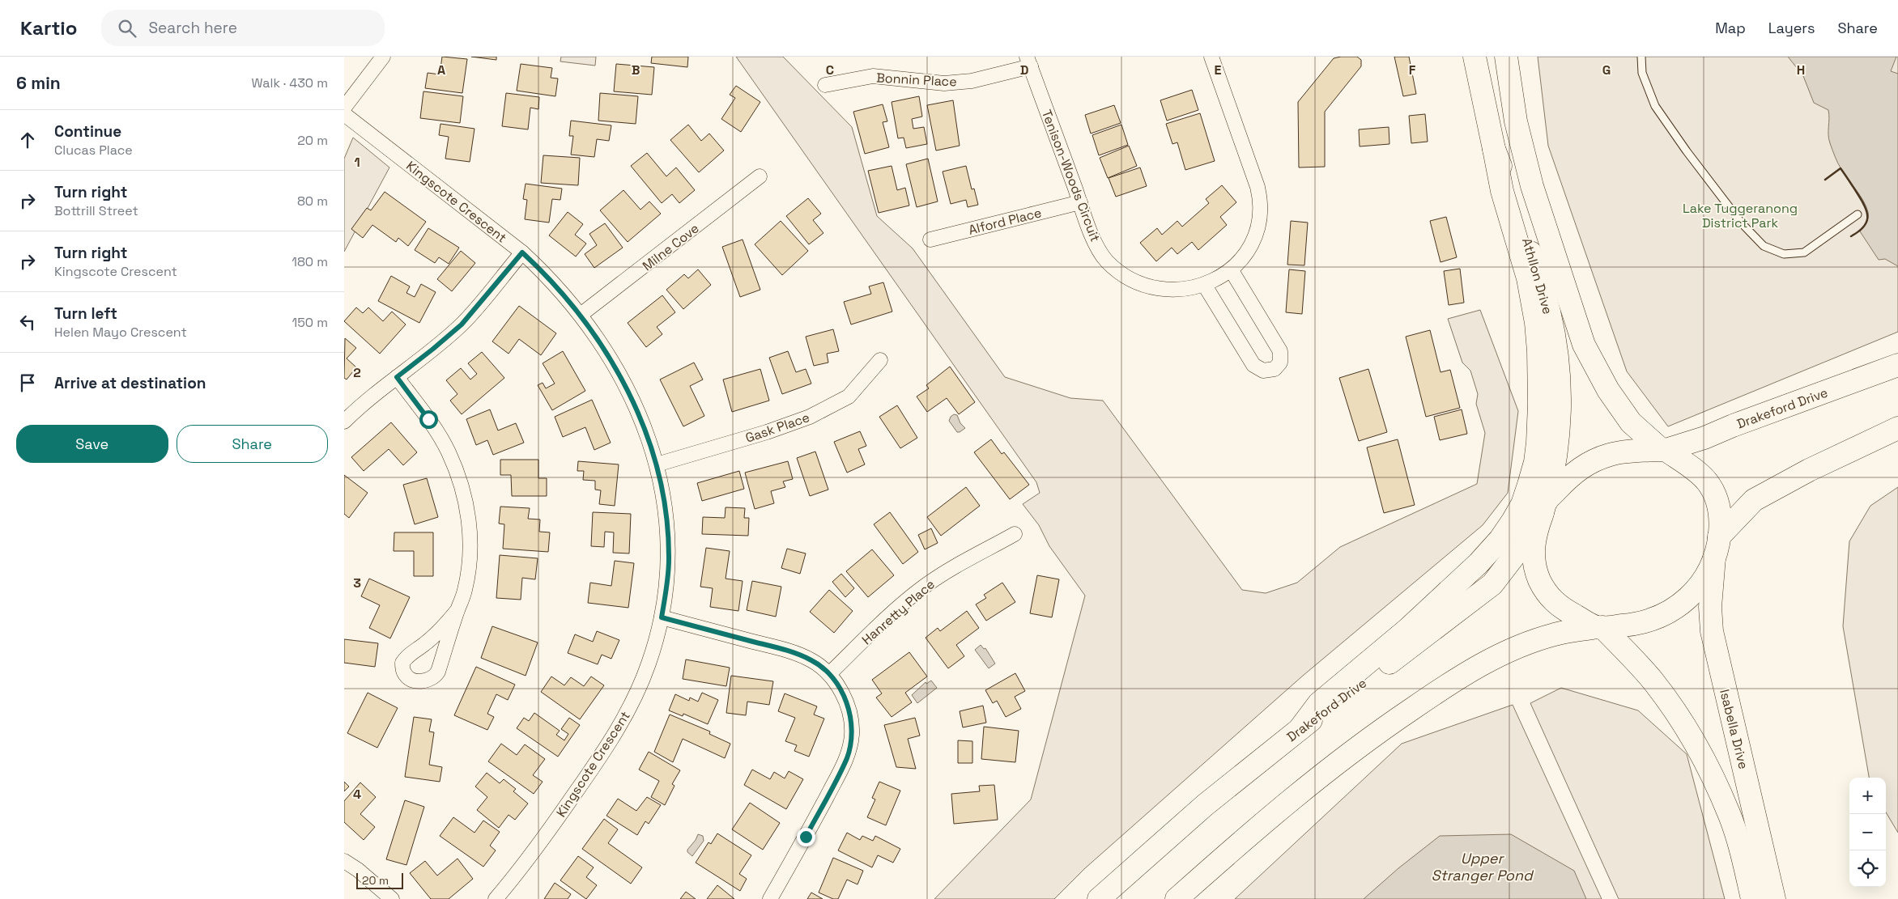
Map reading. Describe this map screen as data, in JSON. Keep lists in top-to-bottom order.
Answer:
{
  "streets": {
    "main road": ["Athllon Drive", "Drakeford Drive", "Isabella Drive"],
    "street": [
      "Bonnin Place",
      "Tenison-Woods Circuit",
      "Kingscote Crescent",
      "Alford Place",
      "Milne Cove",
      "Gask Place",
      "Hanretty Place"
    ]
  },
  "crossings": [
    ["Bonnin Place", "Tenison-Woods Circuit"],
    ["Tenison-Woods Circuit", "Alford Place"],
    ["Kingscote Crescent", "Milne Cove"],
    ["Kingscote Crescent", "Gask Place"],
    ["Athllon Drive", "Drakeford Drive"],
    ["Athllon Drive", "Isabella Drive"]
  ],
  "water": ["Upper Stranger Pond"],
  "parks": ["Lake Tuggeranong District Park"],
  "scale_bar": "20 m",
  "page": {
    "header": "Kartio",
    "search": "Search here",
    "nav": ["Map", "Layers", "Share"],
    "heading": ["6 min", "Walk · 430 m"],
    "list": [
      ["Continue", "Clucas Place", "20 m"],
      ["Turn right", "Bottrill Street", "80 m"],
      ["Turn right", "Kingscote Crescent", "180 m"],
      ["Turn left", "Helen Mayo Crescent", "150 m"],
      "Arrive at destination"
    ],
    "buttons": ["Save", "Share"],
    "map_buttons": ["+", "−"],
    "scale": "20 m"
  },
  "grid": {
    "columns": [
      "A",
      "B",
      "C",
      "D",
      "E",
      "F",
      "G",
      "H"
    ],
    "rows": [
      "1",
      "2",
      "3",
      "4"
    ]
  }
}
